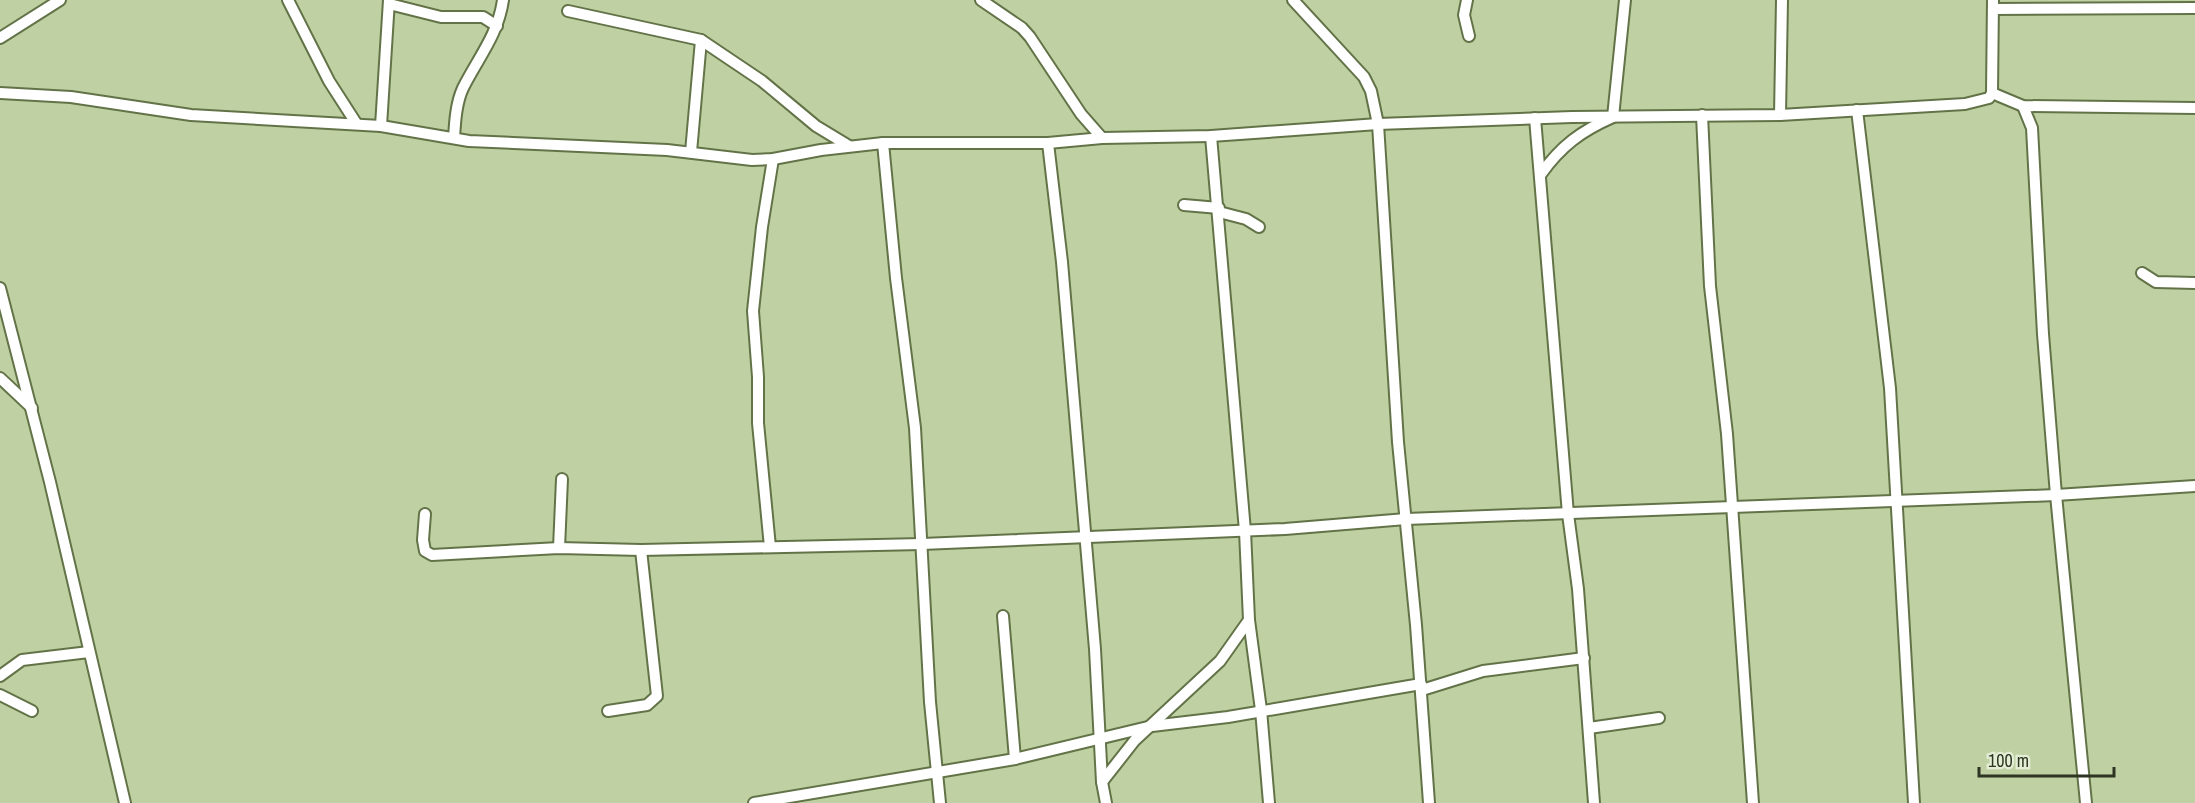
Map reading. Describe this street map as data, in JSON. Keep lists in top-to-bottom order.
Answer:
{
  "scale_bar": "100 m"
}
